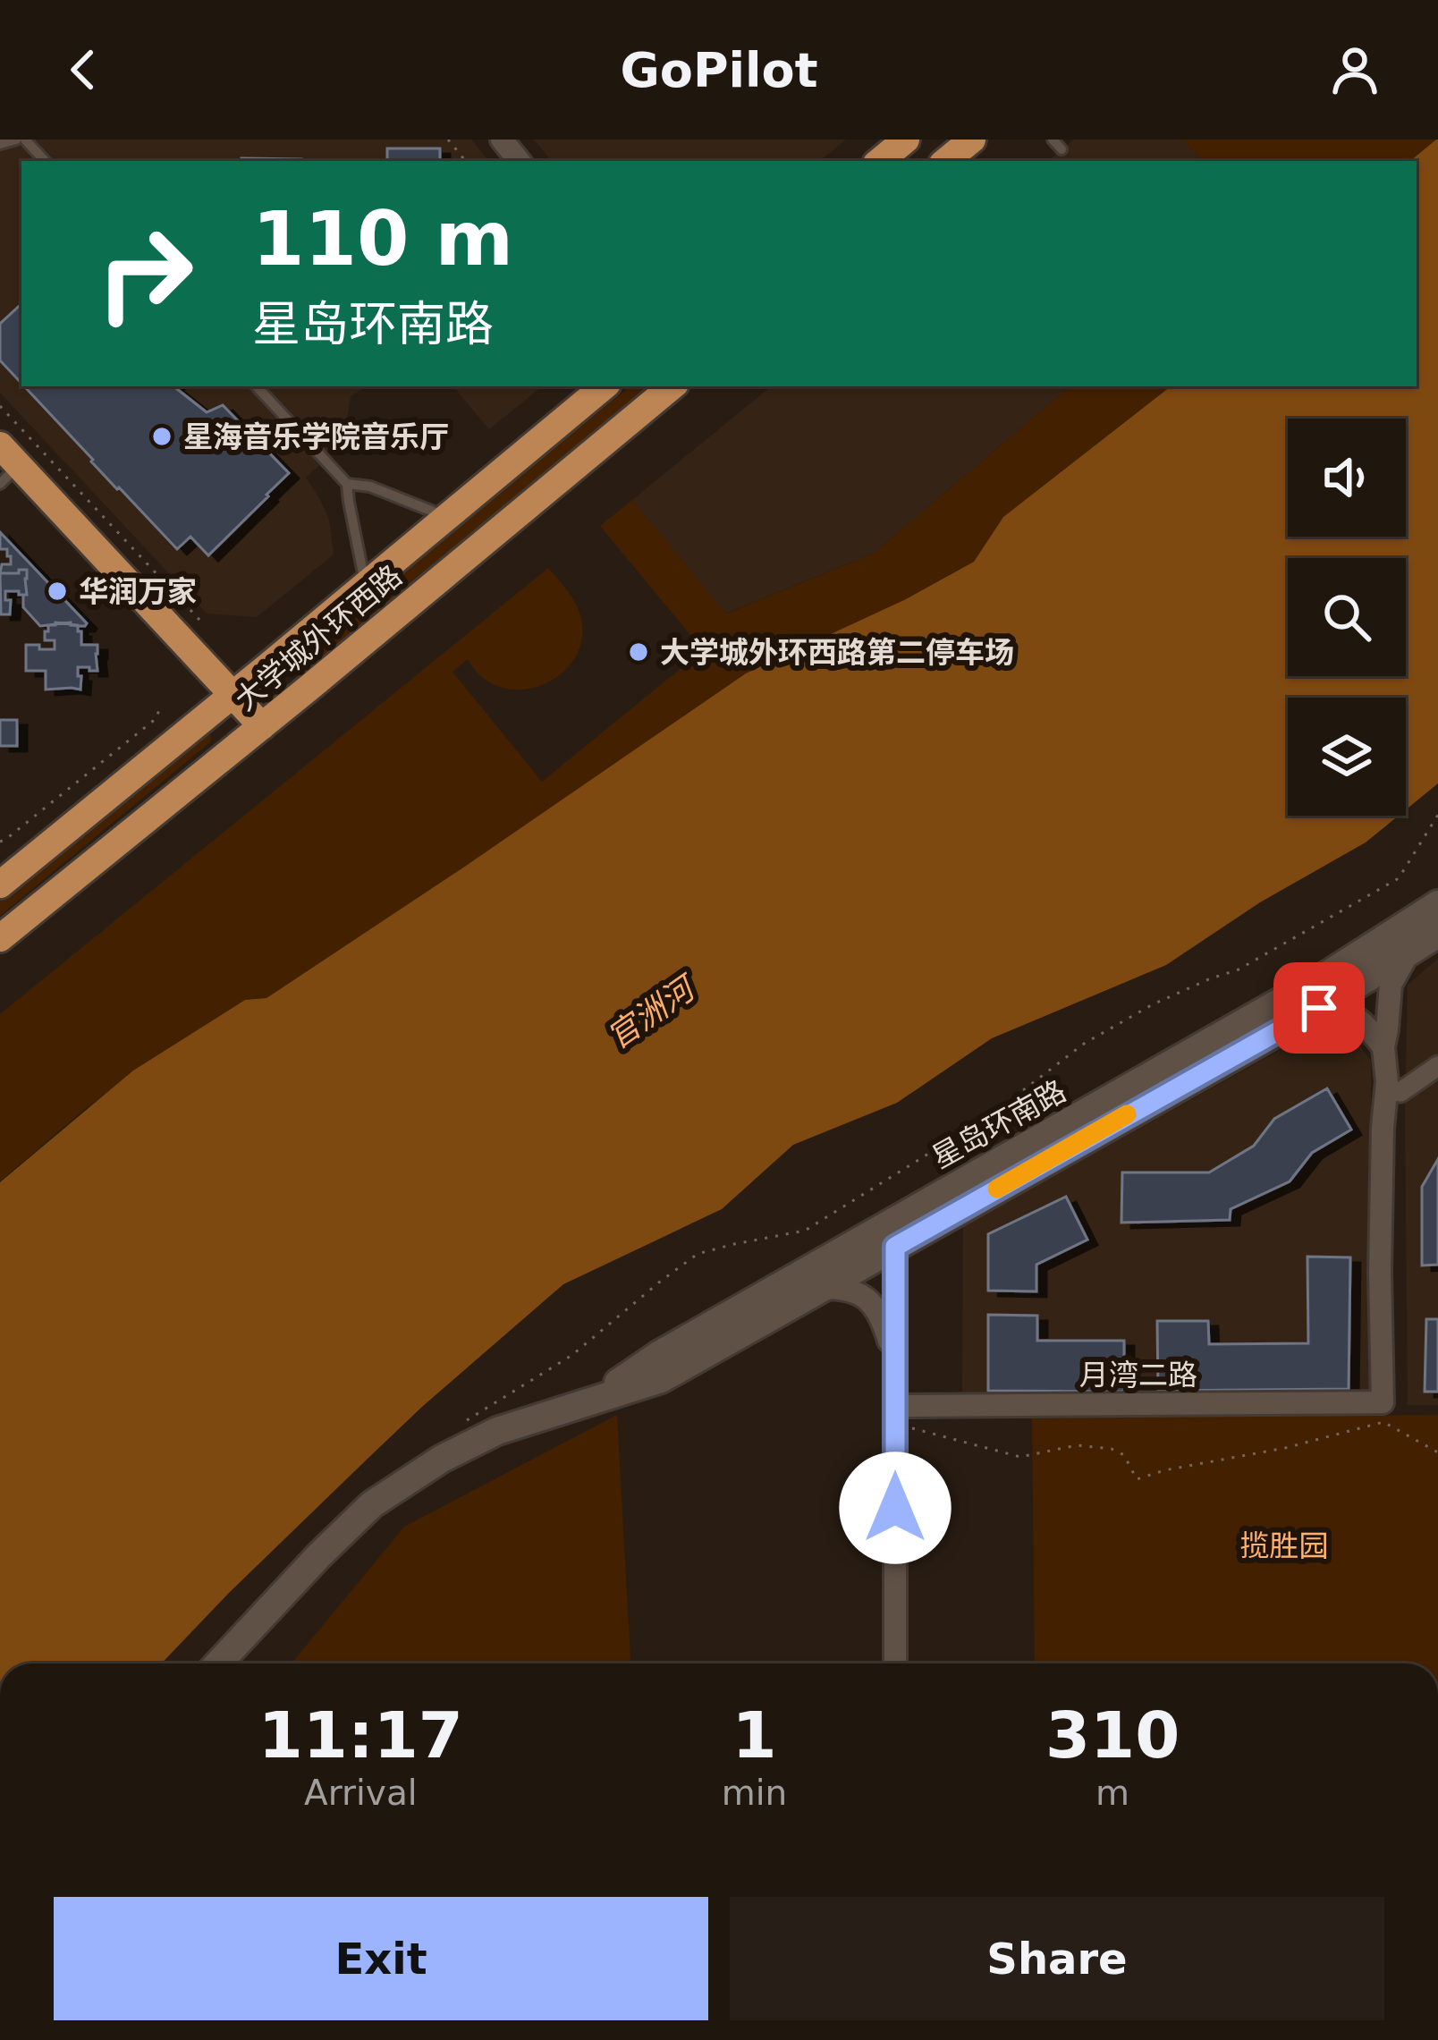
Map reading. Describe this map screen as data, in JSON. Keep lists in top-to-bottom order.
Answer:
{
  "streets": {
    "main road": ["大学城外环西路", "星岛环南路"],
    "street": ["月湾二路"]
  },
  "water": ["官洲河"],
  "parks": ["揽胜园"],
  "places": ["星海音乐学院音乐厅", "华润万家", "大学城外环西路第二停车场"],
  "page": {
    "header": "GoPilot",
    "turn": ["110 m", "星岛环南路"],
    "eta": [
      "11:17",
      "Arrival",
      "1",
      "min",
      "310",
      "m"
    ],
    "buttons": ["Exit", "Share"]
  }
}
